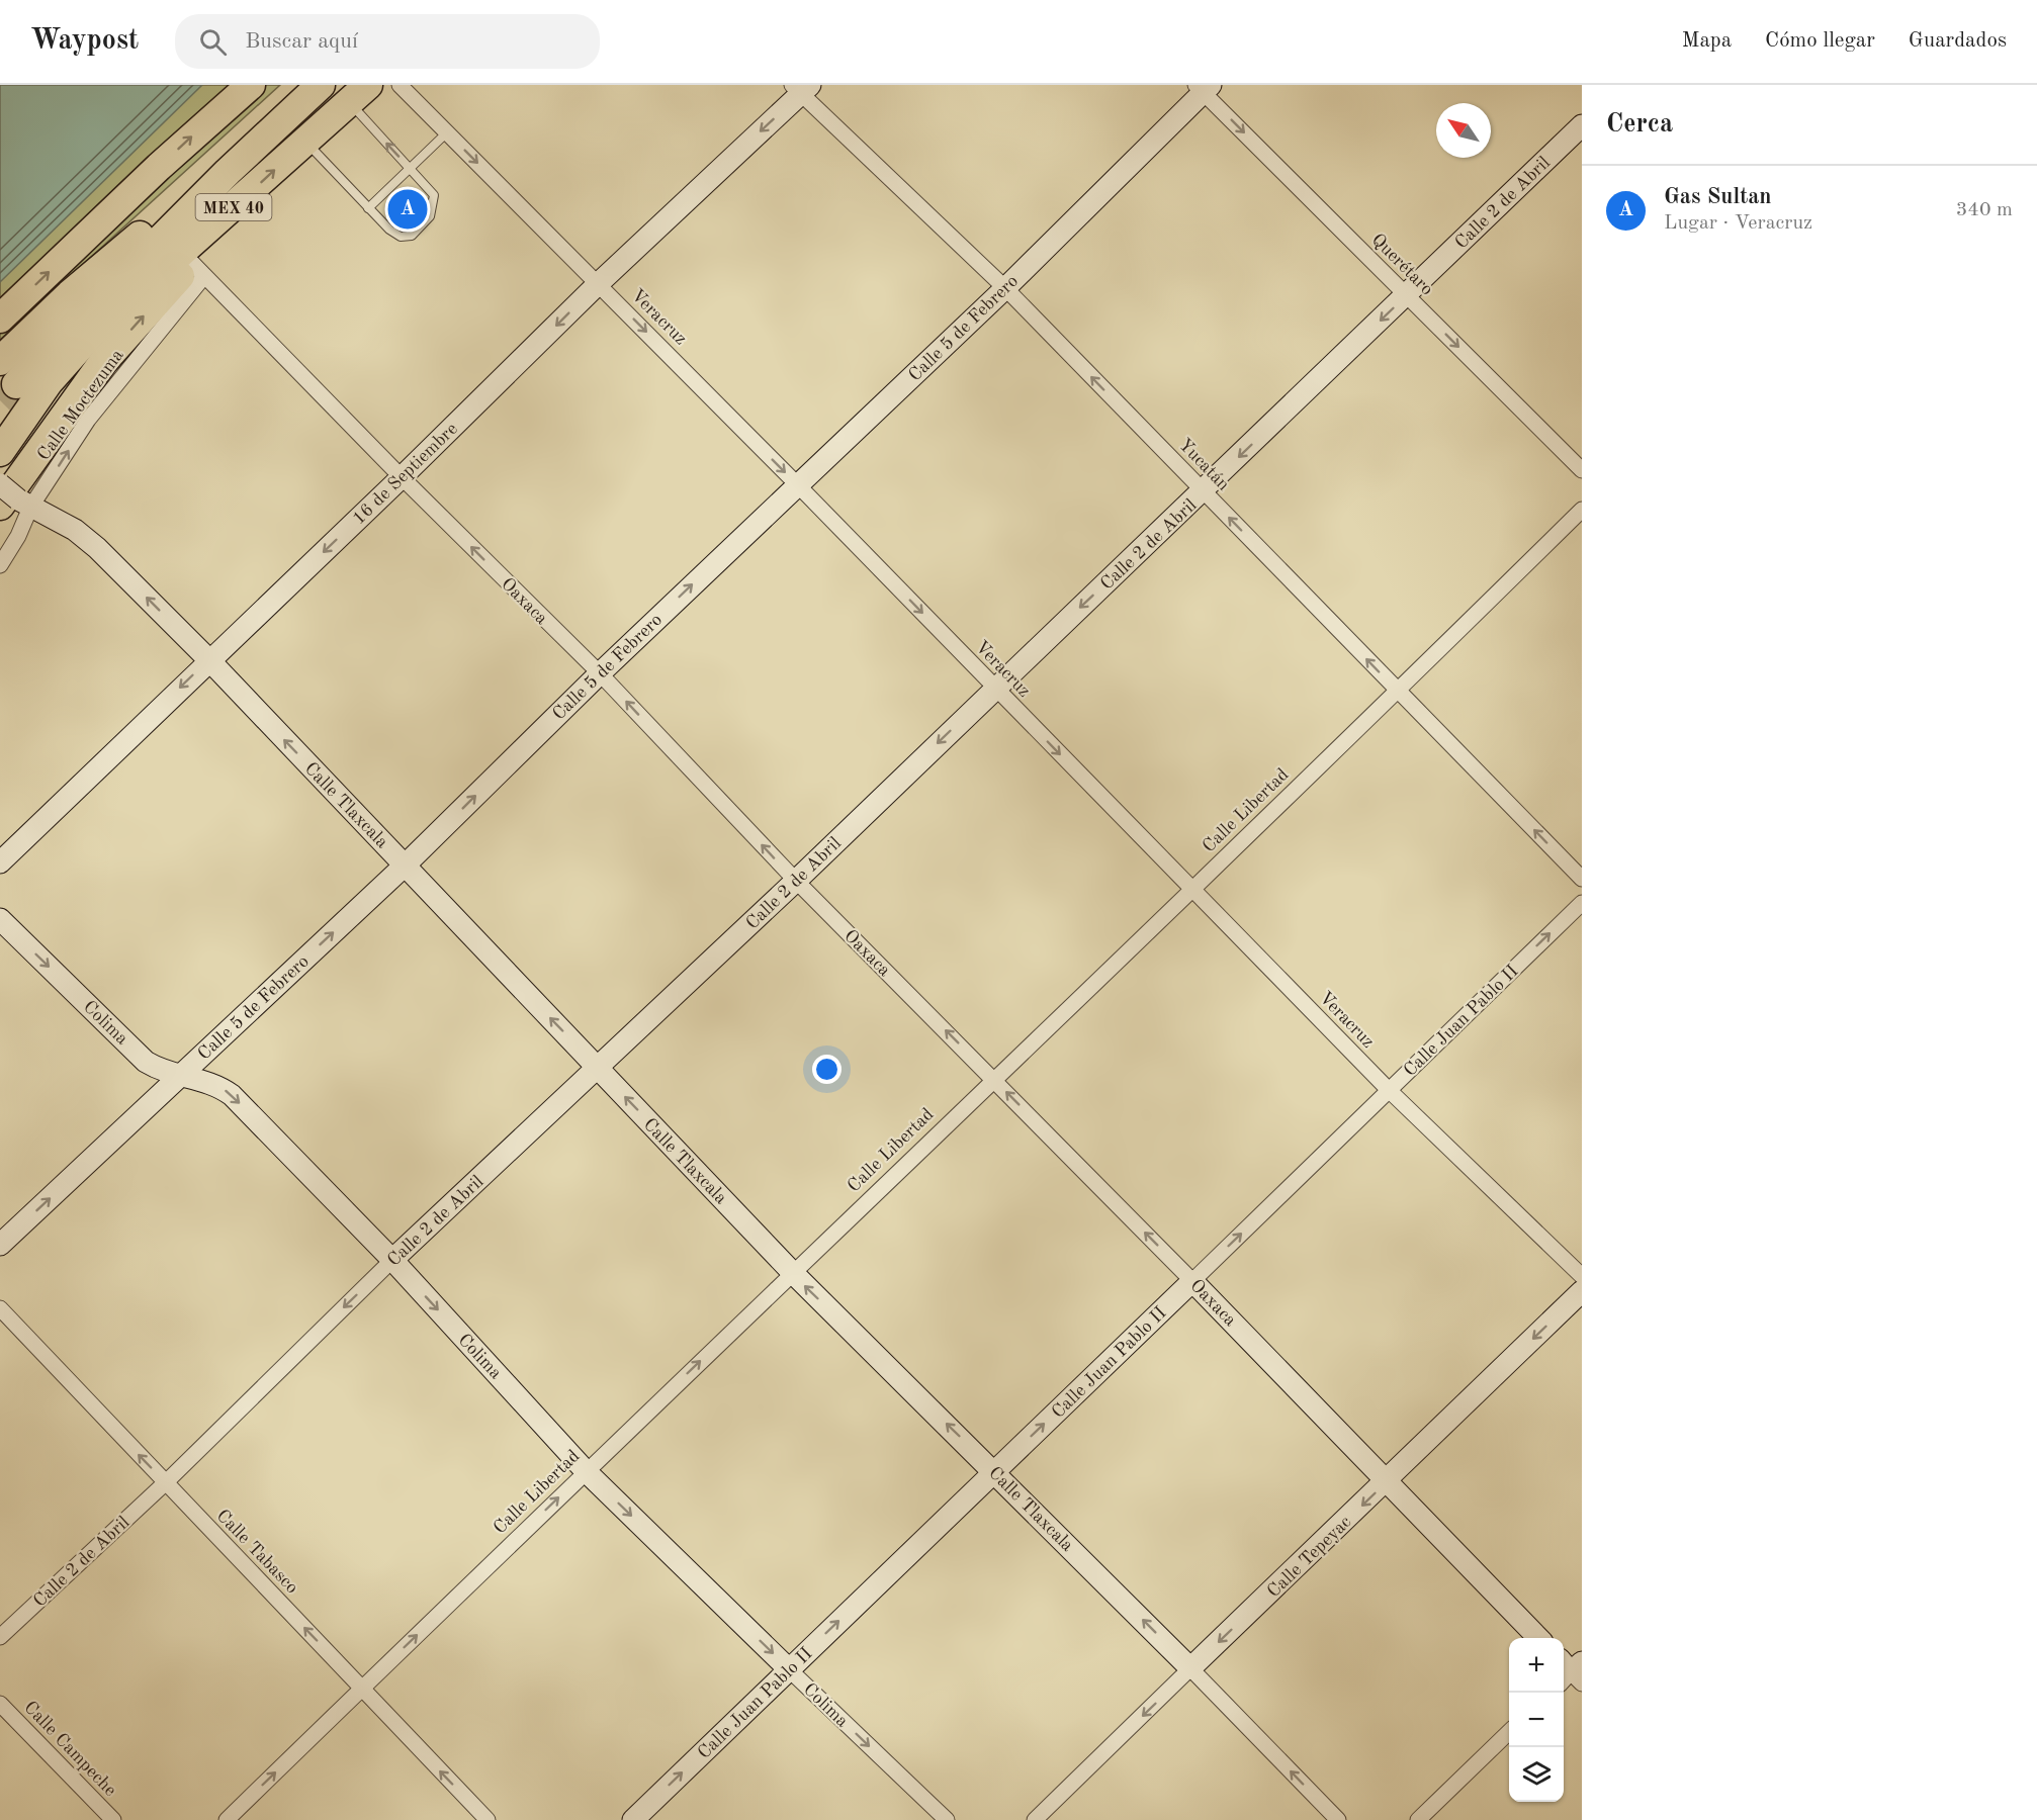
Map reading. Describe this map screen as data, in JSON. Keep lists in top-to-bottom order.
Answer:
{
  "streets": {
    "highway": ["MEX 40"],
    "street": [
      "Calle 2 de Abril",
      "Querétaro",
      "Veracruz",
      "Calle 5 de Febrero",
      "Yucatán",
      "16 de Septiembre",
      "Oaxaca",
      "Calle Tlaxcala",
      "Calle Libertad",
      "Calle Juan Pablo II",
      "Colima",
      "Calle Tabasco",
      "Calle Tepeyac",
      "Calle Campeche"
    ]
  },
  "crossings": [
    ["Calle 2 de Abril", "Querétaro"],
    ["Calle 2 de Abril", "Veracruz"],
    ["Calle 2 de Abril", "Yucatán"],
    ["Calle 2 de Abril", "Oaxaca"],
    ["Calle 2 de Abril", "Calle Tlaxcala"],
    ["Calle 2 de Abril", "Colima"],
    ["Calle 2 de Abril", "Calle Tabasco"],
    ["Querétaro", "Calle 5 de Febrero"],
    ["Veracruz", "Calle 5 de Febrero"],
    ["Veracruz", "16 de Septiembre"],
    ["Veracruz", "Calle Libertad"],
    ["Veracruz", "Calle Juan Pablo II"],
    ["Calle 5 de Febrero", "Yucatán"],
    ["Calle 5 de Febrero", "Oaxaca"],
    ["Calle 5 de Febrero", "Calle Tlaxcala"],
    ["Calle 5 de Febrero", "Colima"],
    ["Yucatán", "16 de Septiembre"],
    ["Yucatán", "Calle Libertad"],
    ["16 de Septiembre", "Oaxaca"],
    ["16 de Septiembre", "Calle Tlaxcala"],
    ["Oaxaca", "Calle Libertad"],
    ["Oaxaca", "Calle Juan Pablo II"],
    ["Oaxaca", "Calle Tepeyac"],
    ["Calle Tlaxcala", "Calle Libertad"],
    ["Calle Tlaxcala", "Calle Juan Pablo II"],
    ["Calle Tlaxcala", "Calle Tepeyac"],
    ["Calle Libertad", "Colima"],
    ["Calle Libertad", "Calle Tabasco"],
    ["Calle Juan Pablo II", "Colima"]
  ],
  "one_way": [
    "Calle 2 de Abril",
    "Querétaro",
    "Veracruz",
    "Calle 5 de Febrero",
    "Yucatán",
    "16 de Septiembre",
    "Oaxaca",
    "Calle Tlaxcala",
    "Calle Libertad",
    "Calle Juan Pablo II",
    "Colima",
    "Calle Tabasco",
    "Calle Tepeyac"
  ],
  "north": "top left",
  "page": {
    "header": "Waypost",
    "search": "Buscar aquí",
    "nav": ["Mapa", "Cómo llegar", "Guardados"],
    "heading": "Cerca",
    "list": [
      {
        "mark": "A",
        "name": "Gas Sultan",
        "note": "Lugar · Veracruz",
        "value": "340 m"
      }
    ],
    "pins": "A",
    "map_buttons": ["+", "−"]
  }
}
